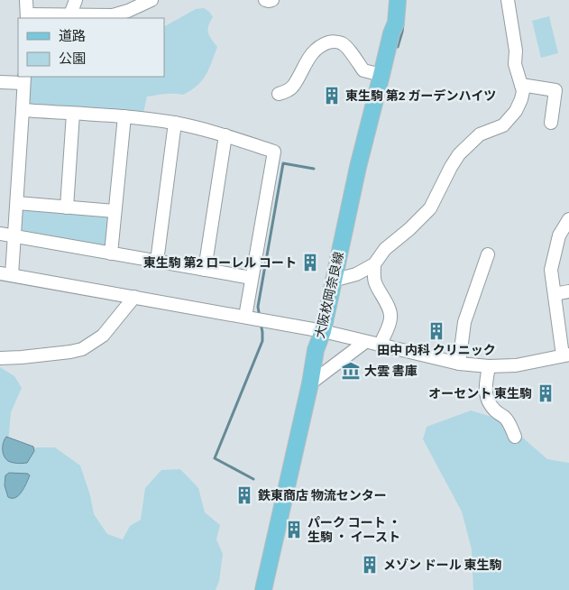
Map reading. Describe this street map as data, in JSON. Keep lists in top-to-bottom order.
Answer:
{
  "streets": {
    "main road": ["大阪枚岡奈良線"]
  },
  "places": {
    "building": [
      "東生駒 第2 ガーデンハイツ",
      "東生駒 第2 ローレル コート",
      "田中 内科 クリニック",
      "オーセント 東生駒",
      "鉄東商店 物流センター",
      "パーク コート ・ 生駒 ・ イースト",
      "メゾン ドール 東生駒"
    ],
    "museum": ["大雲 書庫"]
  },
  "legend": ["道路", "公園"]
}
